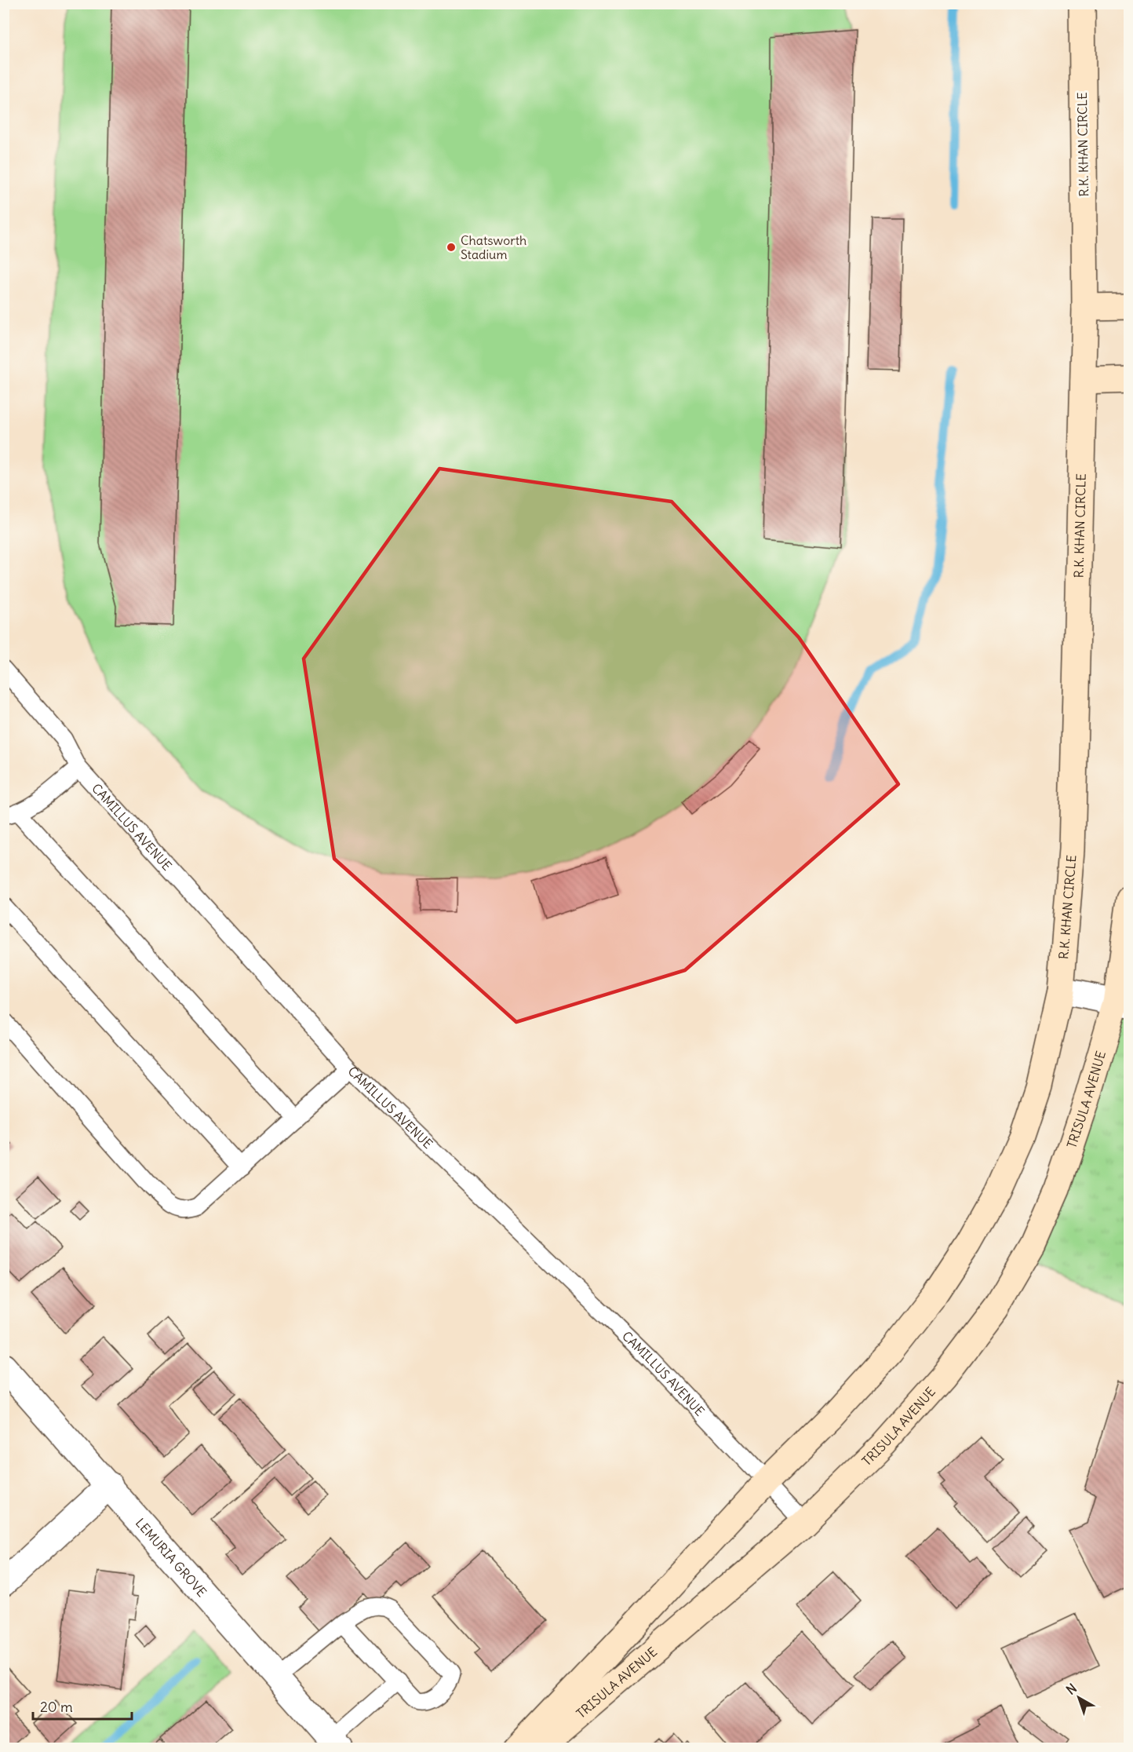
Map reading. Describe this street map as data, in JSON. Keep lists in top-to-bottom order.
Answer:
{
  "streets": {
    "street": ["R.K. KHAN CIRCLE", "TRISULA AVENUE", "LEMURIA GROVE"],
    "lane": ["CAMILLUS AVENUE"]
  },
  "crossings": [
    ["R.K. KHAN CIRCLE", "TRISULA AVENUE"],
    ["CAMILLUS AVENUE", "TRISULA AVENUE"]
  ],
  "places": ["Chatsworth Stadium"],
  "scale_bar": "20 m",
  "north": "top left"
}
